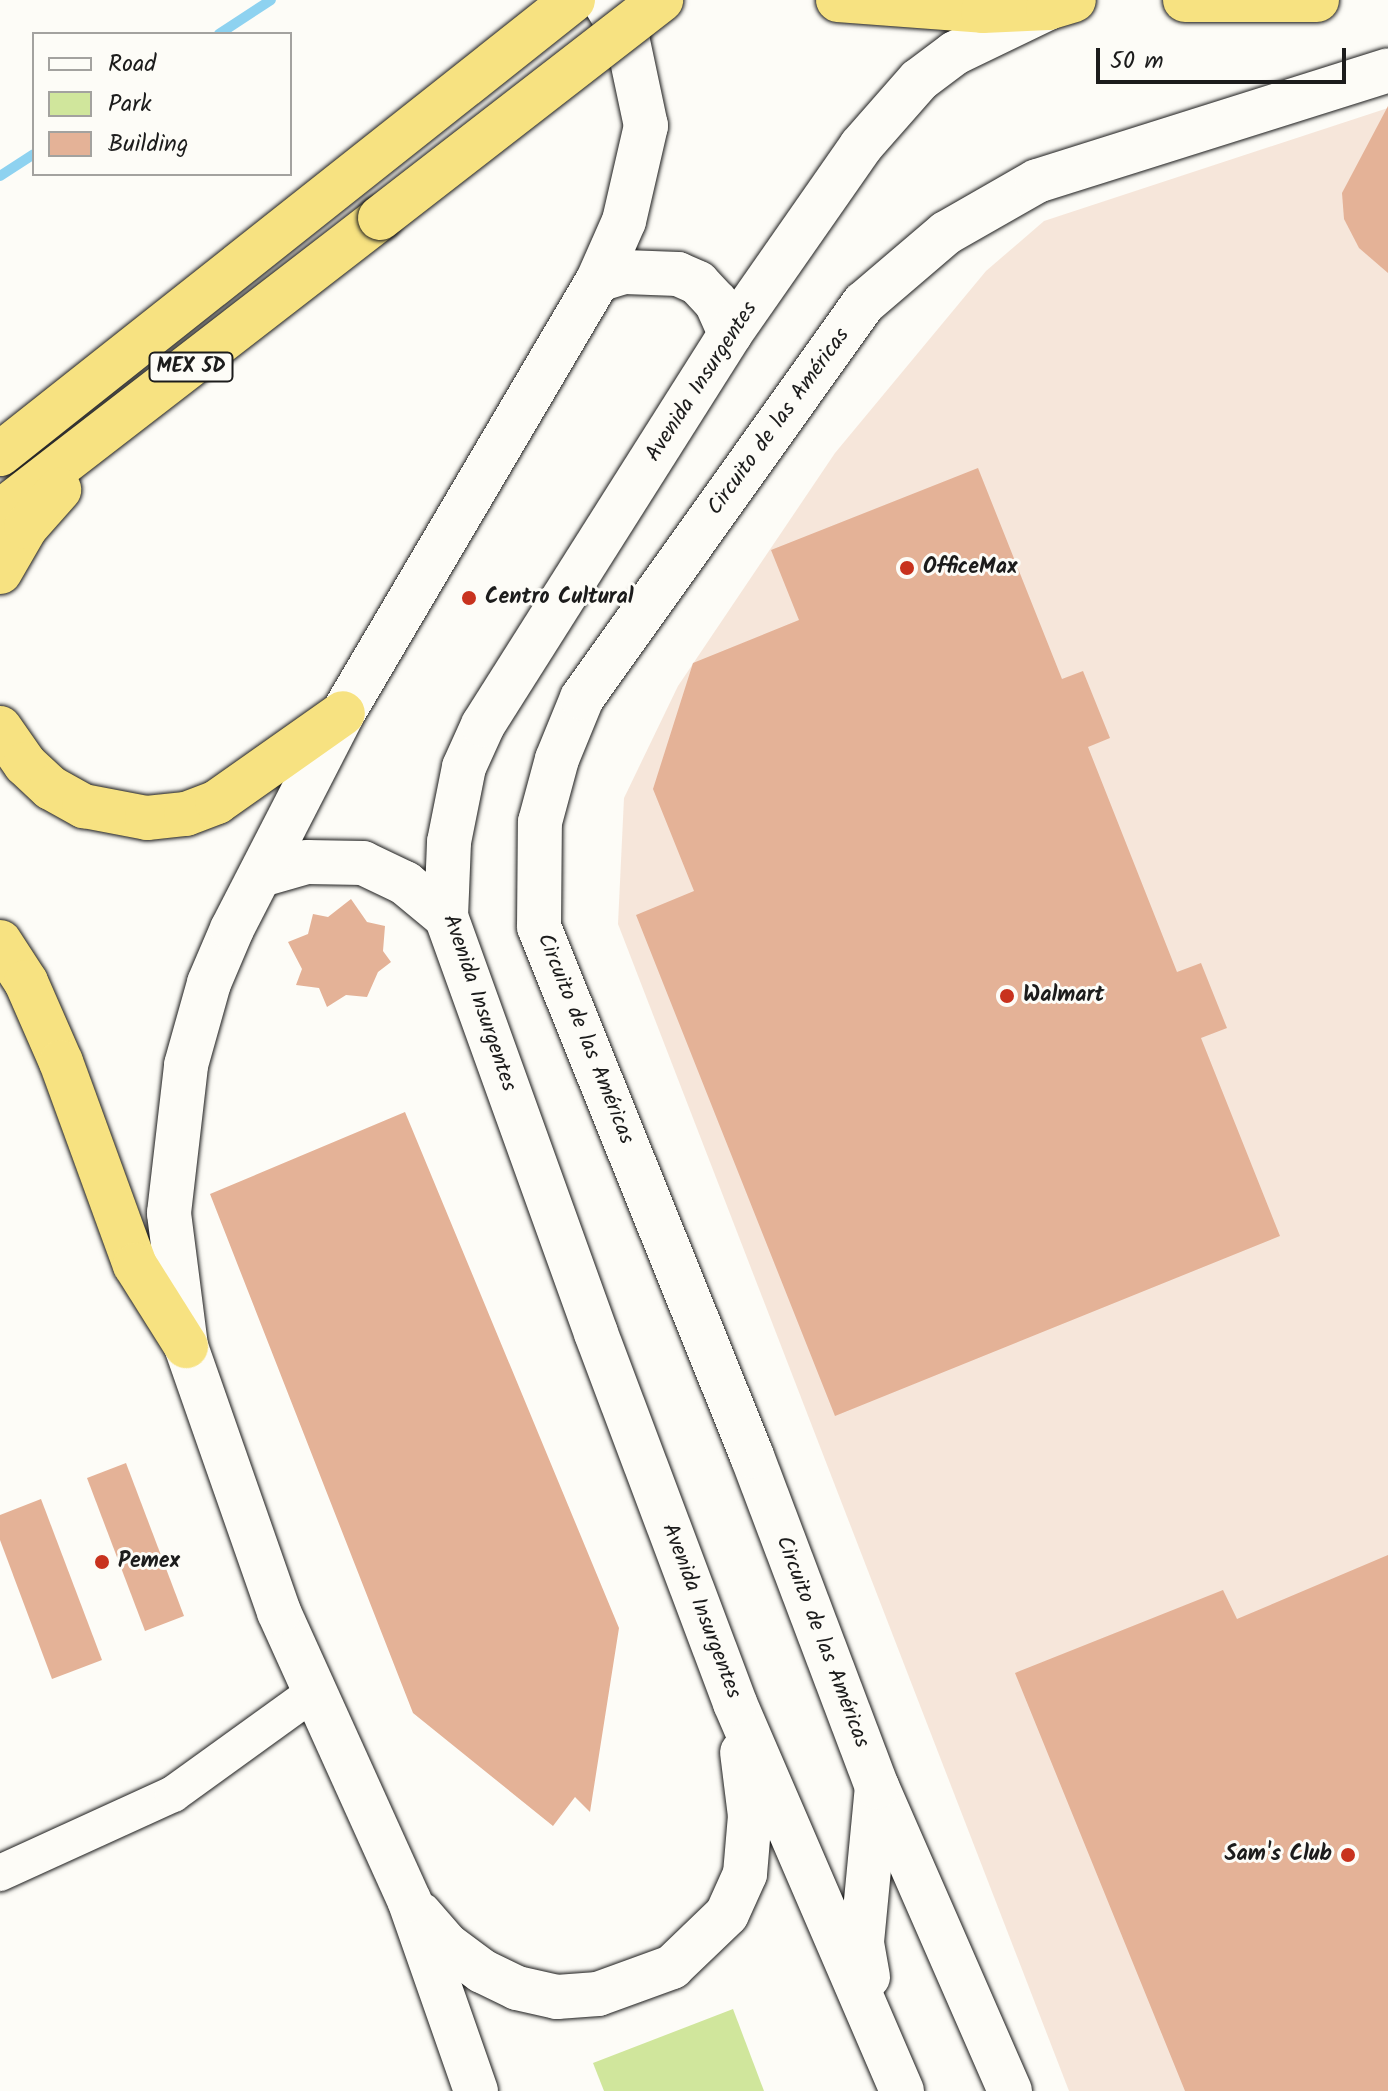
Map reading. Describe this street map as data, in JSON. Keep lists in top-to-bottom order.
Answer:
{
  "streets": {
    "highway": ["MEX 5D"],
    "main road": ["Avenida Insurgentes", "Circuito de las Américas"]
  },
  "places": [
    "OfficeMax",
    "Centro Cultural",
    "Walmart",
    "Pemex",
    "Sam's Club"
  ],
  "legend": ["Road", "Park", "Building"],
  "scale_bar": "50 m"
}
